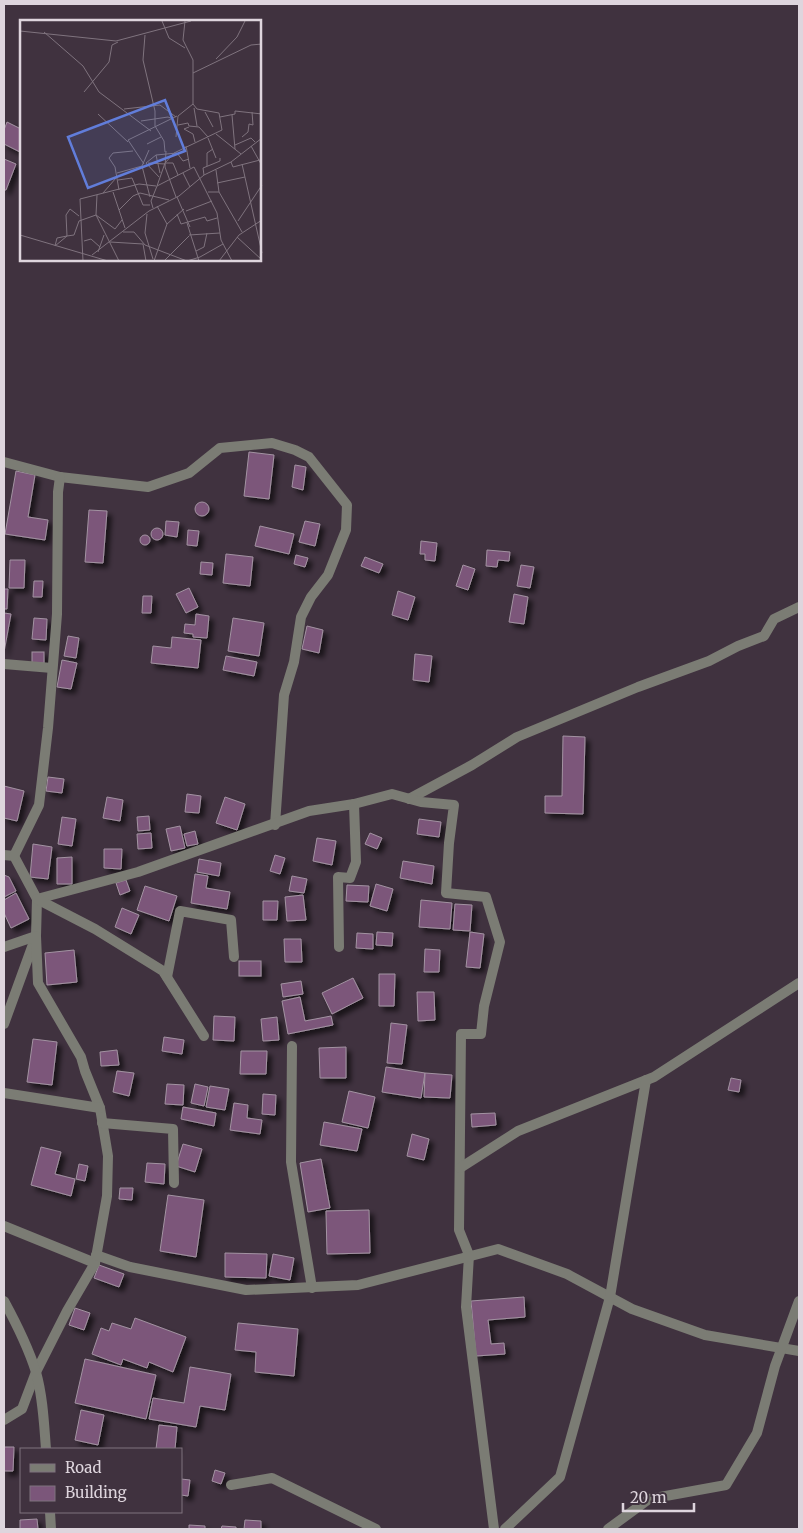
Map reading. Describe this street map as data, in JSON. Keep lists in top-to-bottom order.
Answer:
{
  "legend": ["Road", "Building"],
  "scale_bar": "20 m"
}
